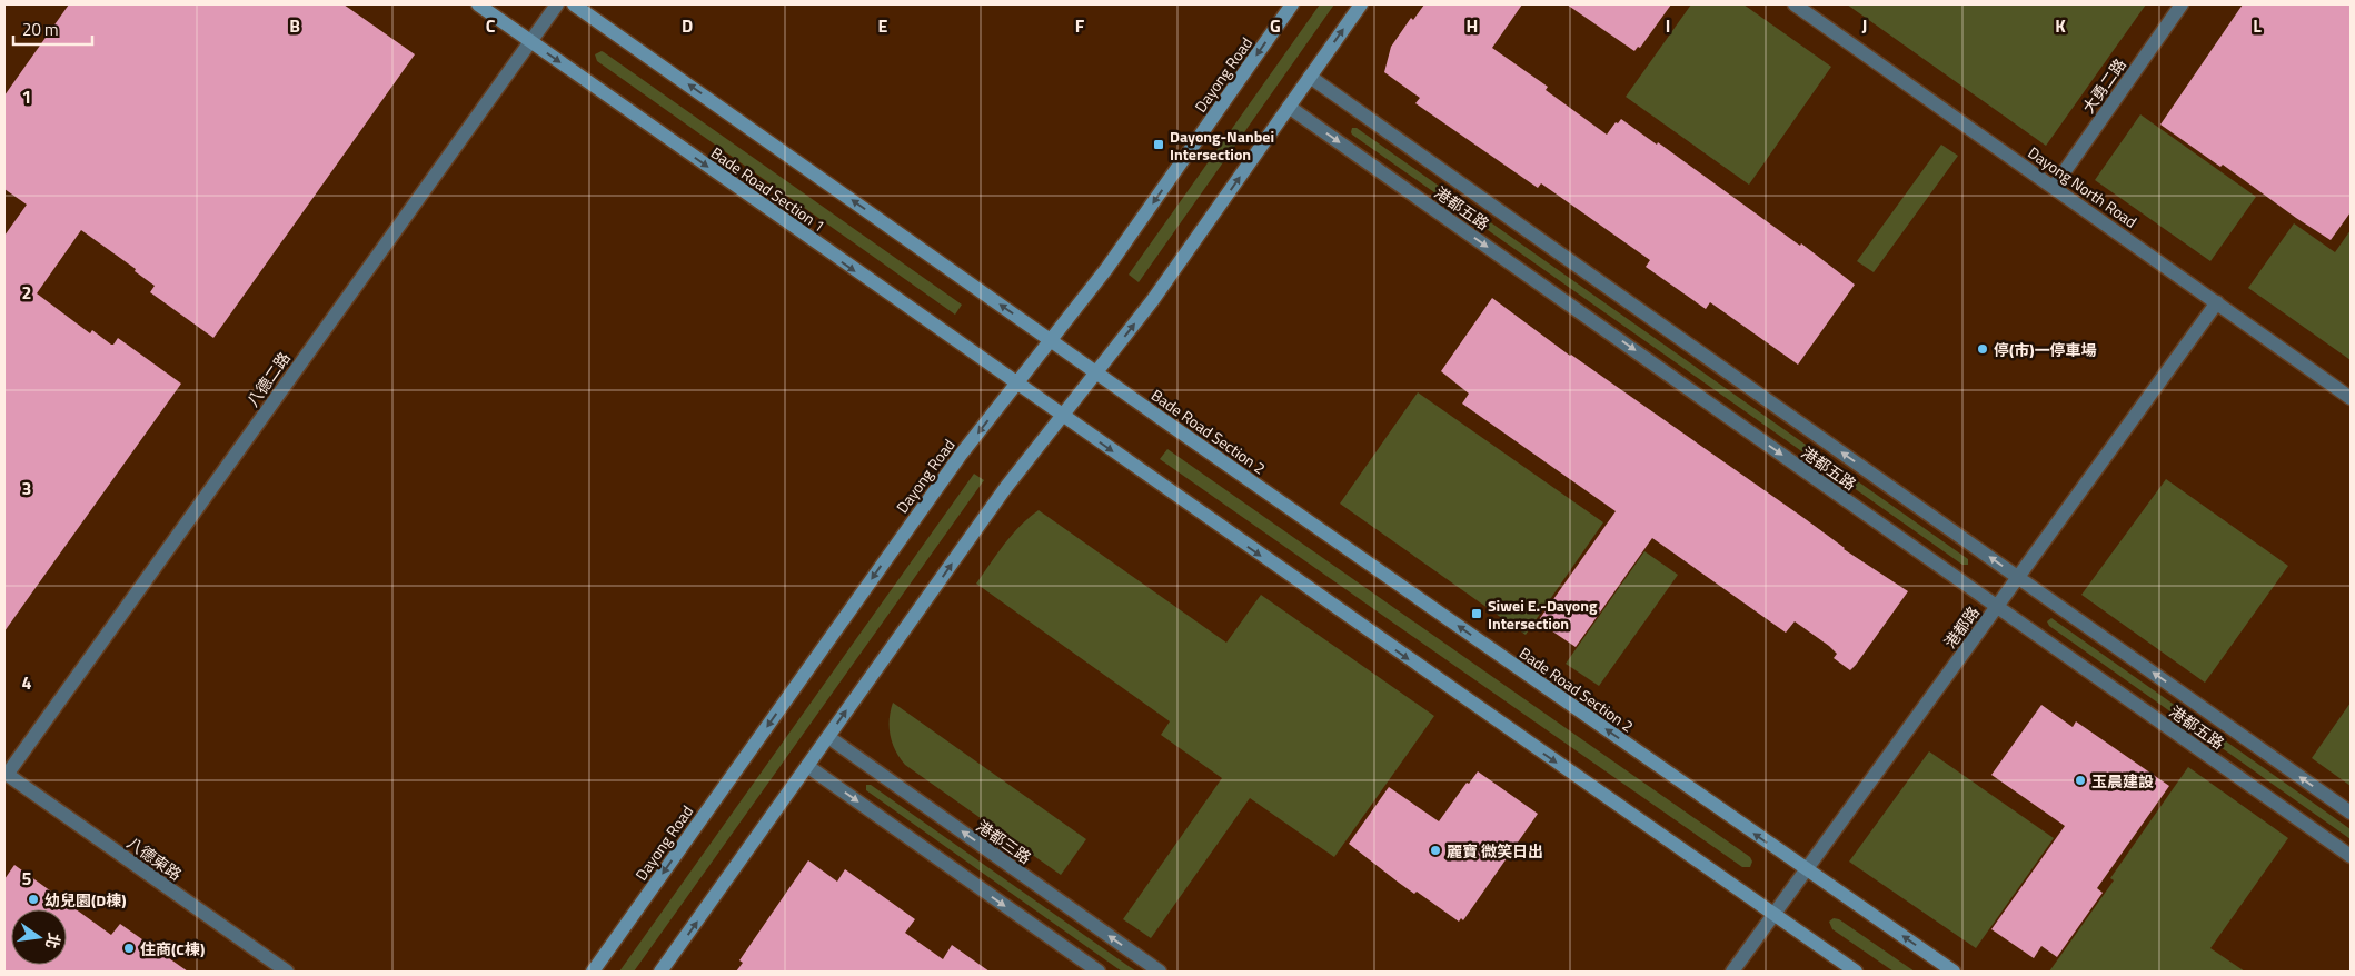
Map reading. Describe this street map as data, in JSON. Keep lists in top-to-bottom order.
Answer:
{
  "streets": {
    "street": [
      "Dayong Road",
      "大勇二路",
      "Dayong North Road",
      "Bade Road Section 1",
      "港都五路",
      "八德二路",
      "Bade Road Section 2",
      "港都路",
      "港都三路",
      "八德東路"
    ]
  },
  "crossings": [
    ["Dayong Road", "Bade Road Section 1"],
    ["Dayong Road", "Bade Road Section 2"],
    ["大勇二路", "Dayong North Road"],
    ["Dayong North Road", "港都路"],
    ["Bade Road Section 1", "八德二路"],
    ["港都五路", "港都路"],
    ["八德二路", "八德東路"],
    ["Bade Road Section 2", "港都路"]
  ],
  "places": {
    "transit": ["Dayong-Nanbei Intersection", "Siwei E.-Dayong Intersection"],
    "other": [
      "停(市)一停車場",
      "玉晨建設",
      "麗寶 微笑日出",
      "幼兒園(D棟)",
      "住商(C棟)"
    ]
  },
  "scale_bar": "20 m",
  "north": "right",
  "grid": {
    "columns": [
      "B",
      "C",
      "D",
      "E",
      "F",
      "G",
      "H",
      "I",
      "J",
      "K",
      "L"
    ],
    "rows": [
      "1",
      "2",
      "3",
      "4",
      "5"
    ]
  }
}
